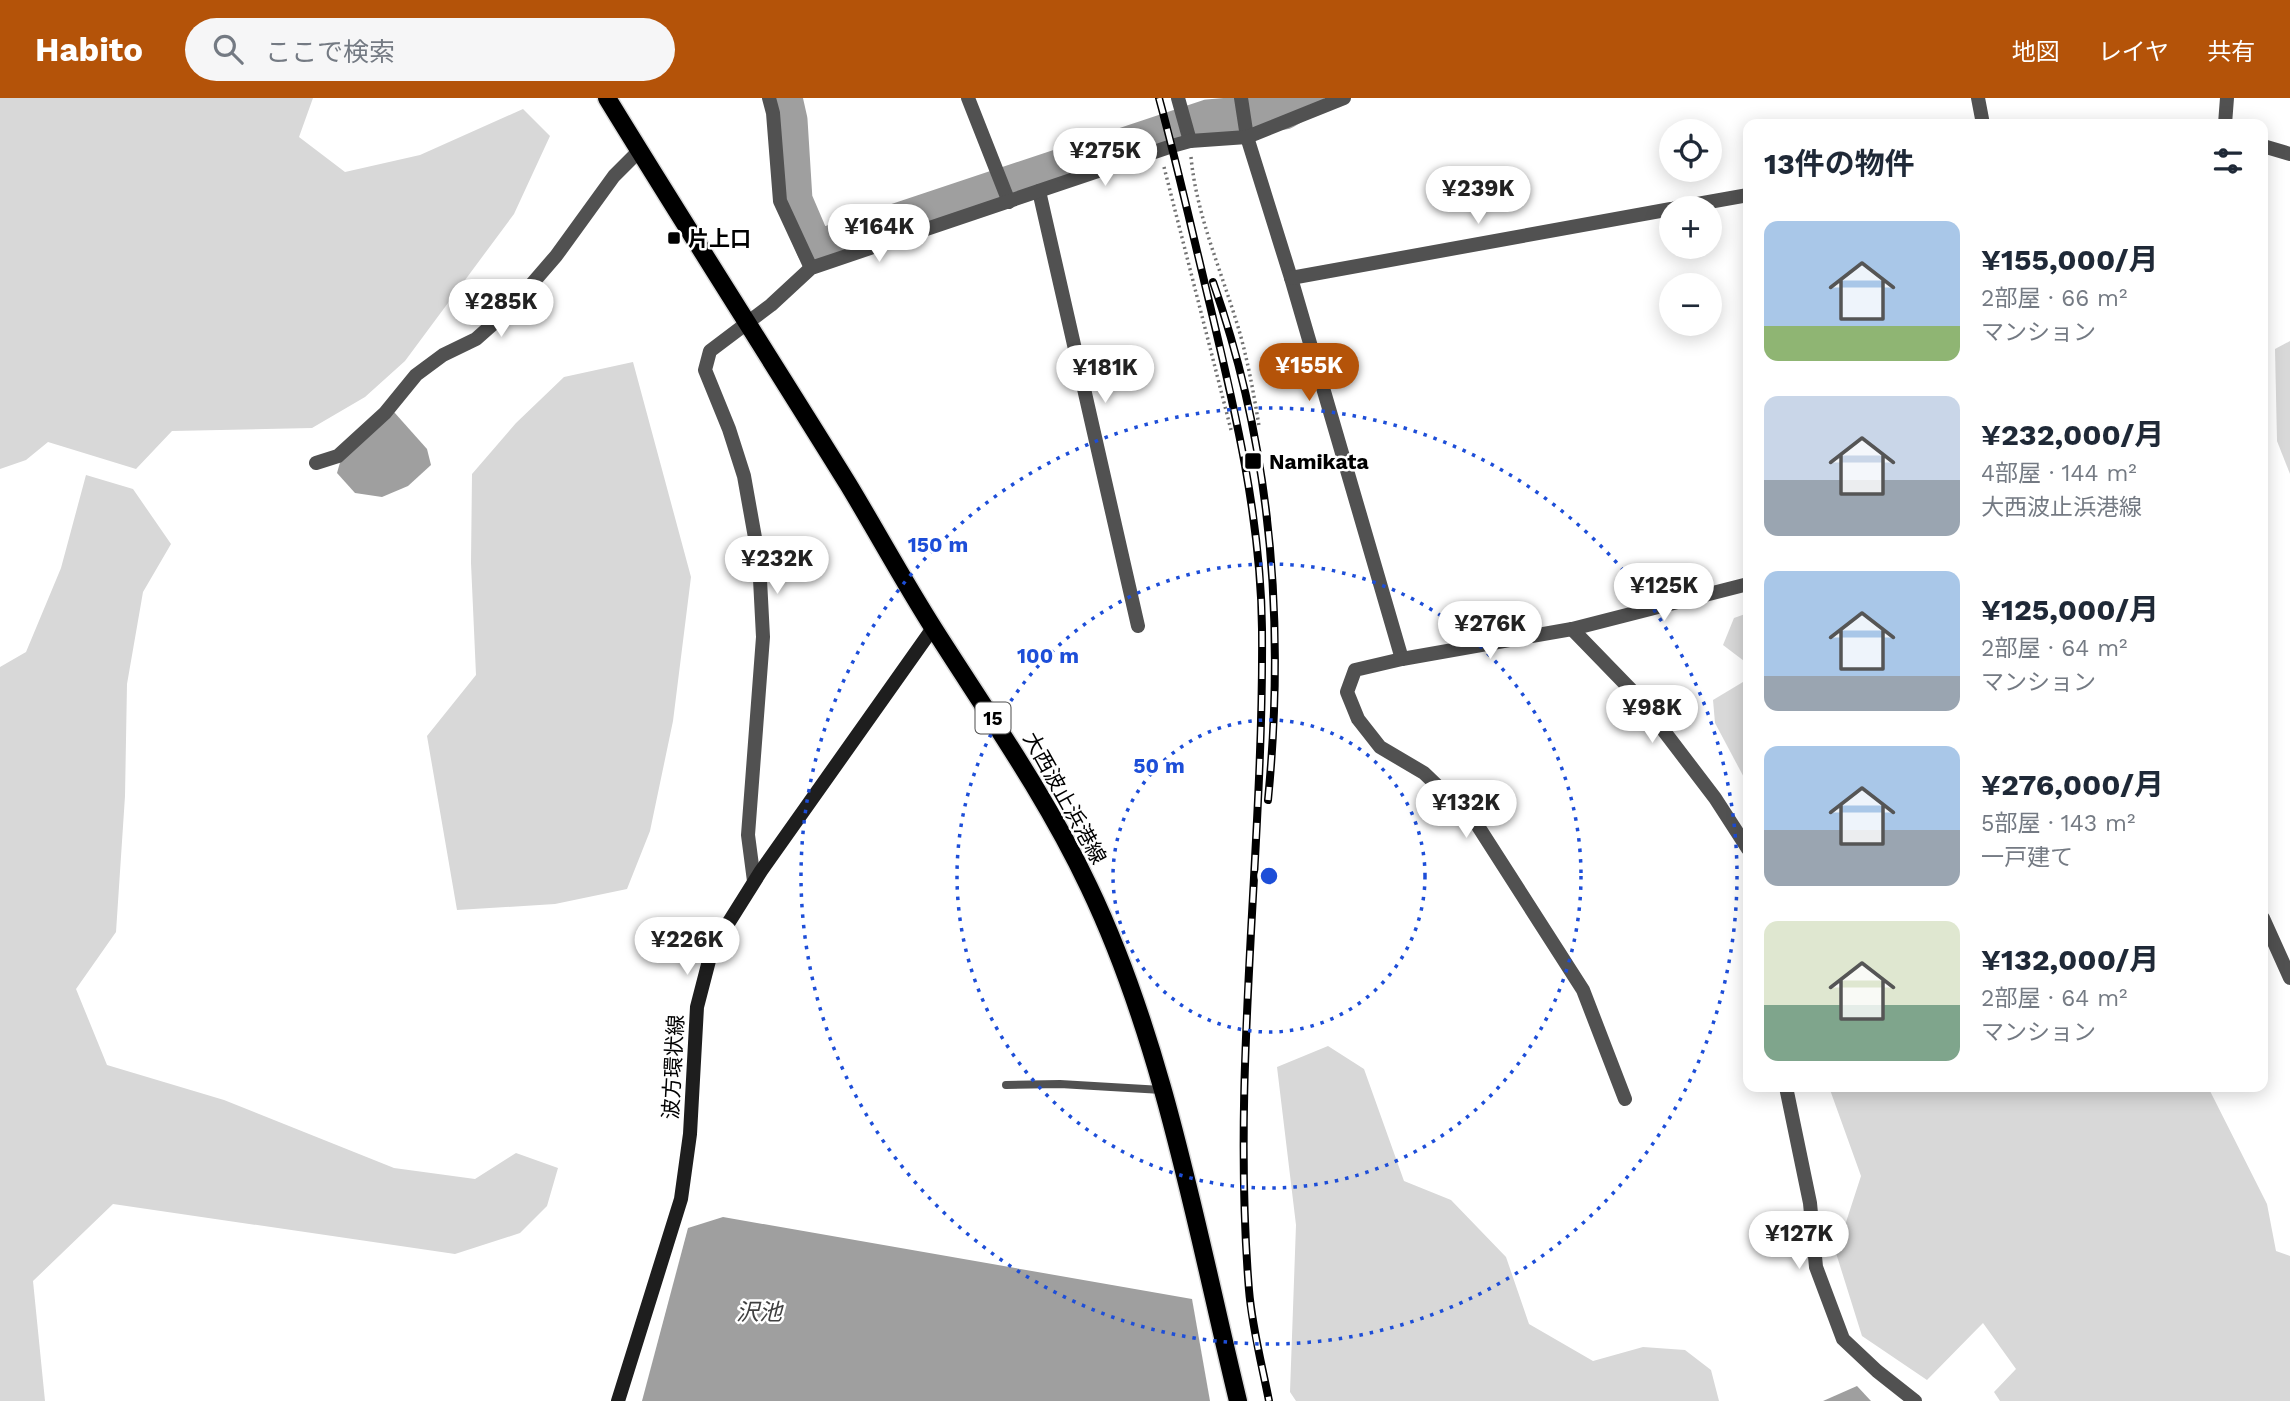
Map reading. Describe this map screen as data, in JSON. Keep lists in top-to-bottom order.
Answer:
{
  "streets": {
    "main road": ["15", "大西波止浜港線", "波方環状線"]
  },
  "crossings": [
    ["大西波止浜港線", "波方環状線"]
  ],
  "water": ["沢池"],
  "places": {
    "transit": ["片上口", "Namikata"]
  },
  "page": {
    "header": "Habito",
    "search": "ここで検索",
    "nav": ["地図", "レイヤ", "共有"],
    "map_buttons": ["+", "−"],
    "heading": "13件の物件",
    "price": [
      "¥275K",
      "¥239K",
      "¥164K",
      "¥285K",
      "¥155K",
      "¥181K",
      "¥232K",
      "¥125K",
      "¥276K",
      "¥98K",
      "¥132K",
      "¥226K",
      "¥127K"
    ],
    "list": [
      {
        "name": "¥155,000/月",
        "note": "2部屋 · 66 m² · マンション"
      },
      {
        "name": "¥232,000/月",
        "note": "4部屋 · 144 m² · 大西波止浜港線"
      },
      {
        "name": "¥125,000/月",
        "note": "2部屋 · 64 m² · マンション"
      },
      {
        "name": "¥276,000/月",
        "note": "5部屋 · 143 m² · 一戸建て"
      },
      {
        "name": "¥132,000/月",
        "note": "2部屋 · 64 m² · マンション"
      }
    ]
  },
  "rings": ["150 m", "100 m", "50 m"]
}
